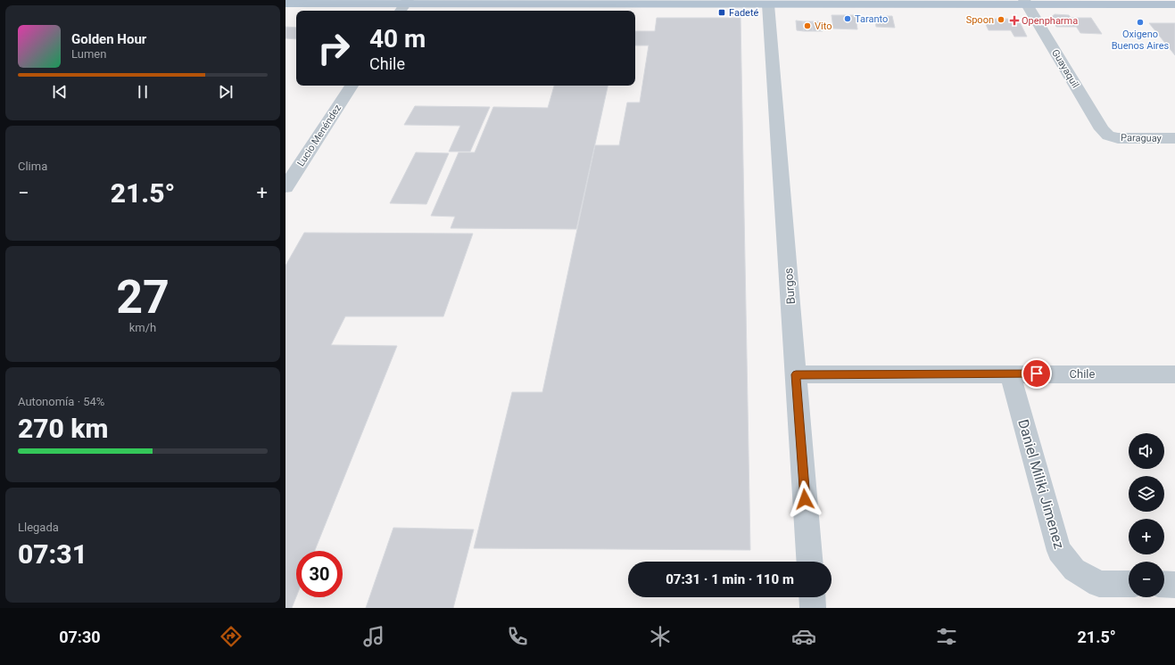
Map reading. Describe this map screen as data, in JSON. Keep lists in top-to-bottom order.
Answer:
{
  "streets": {
    "street": [
      "Guayaquil",
      "Lucio Menéndez",
      "Paraguay",
      "Burgos",
      "Chile",
      "Daniel Miliki Jimenez"
    ]
  },
  "crossings": [
    ["Guayaquil", "Paraguay"],
    ["Burgos", "Chile"],
    ["Chile", "Daniel Miliki Jimenez"]
  ],
  "places": {
    "transit": ["Fadeté"],
    "other": [
      "Taranto",
      "Spoon",
      "Oxigeno Buenos Aires",
      "Vito"
    ],
    "health": ["Openpharma"]
  },
  "page": {
    "turn": ["40 m", "Chile"],
    "song": ["Golden Hour", "Lumen"],
    "tile": [
      "Clima",
      ["27", "km/h"],
      ["Autonomía · 54%", "270 km"],
      ["Llegada", "07:31"]
    ],
    "heat": ["−", "21.5°", "+"],
    "map_buttons": ["+", "−"],
    "limit": "30",
    "trip": "07:31 · 1 min · 110 m",
    "tabs": ["07:30", "21.5°"]
  }
}
